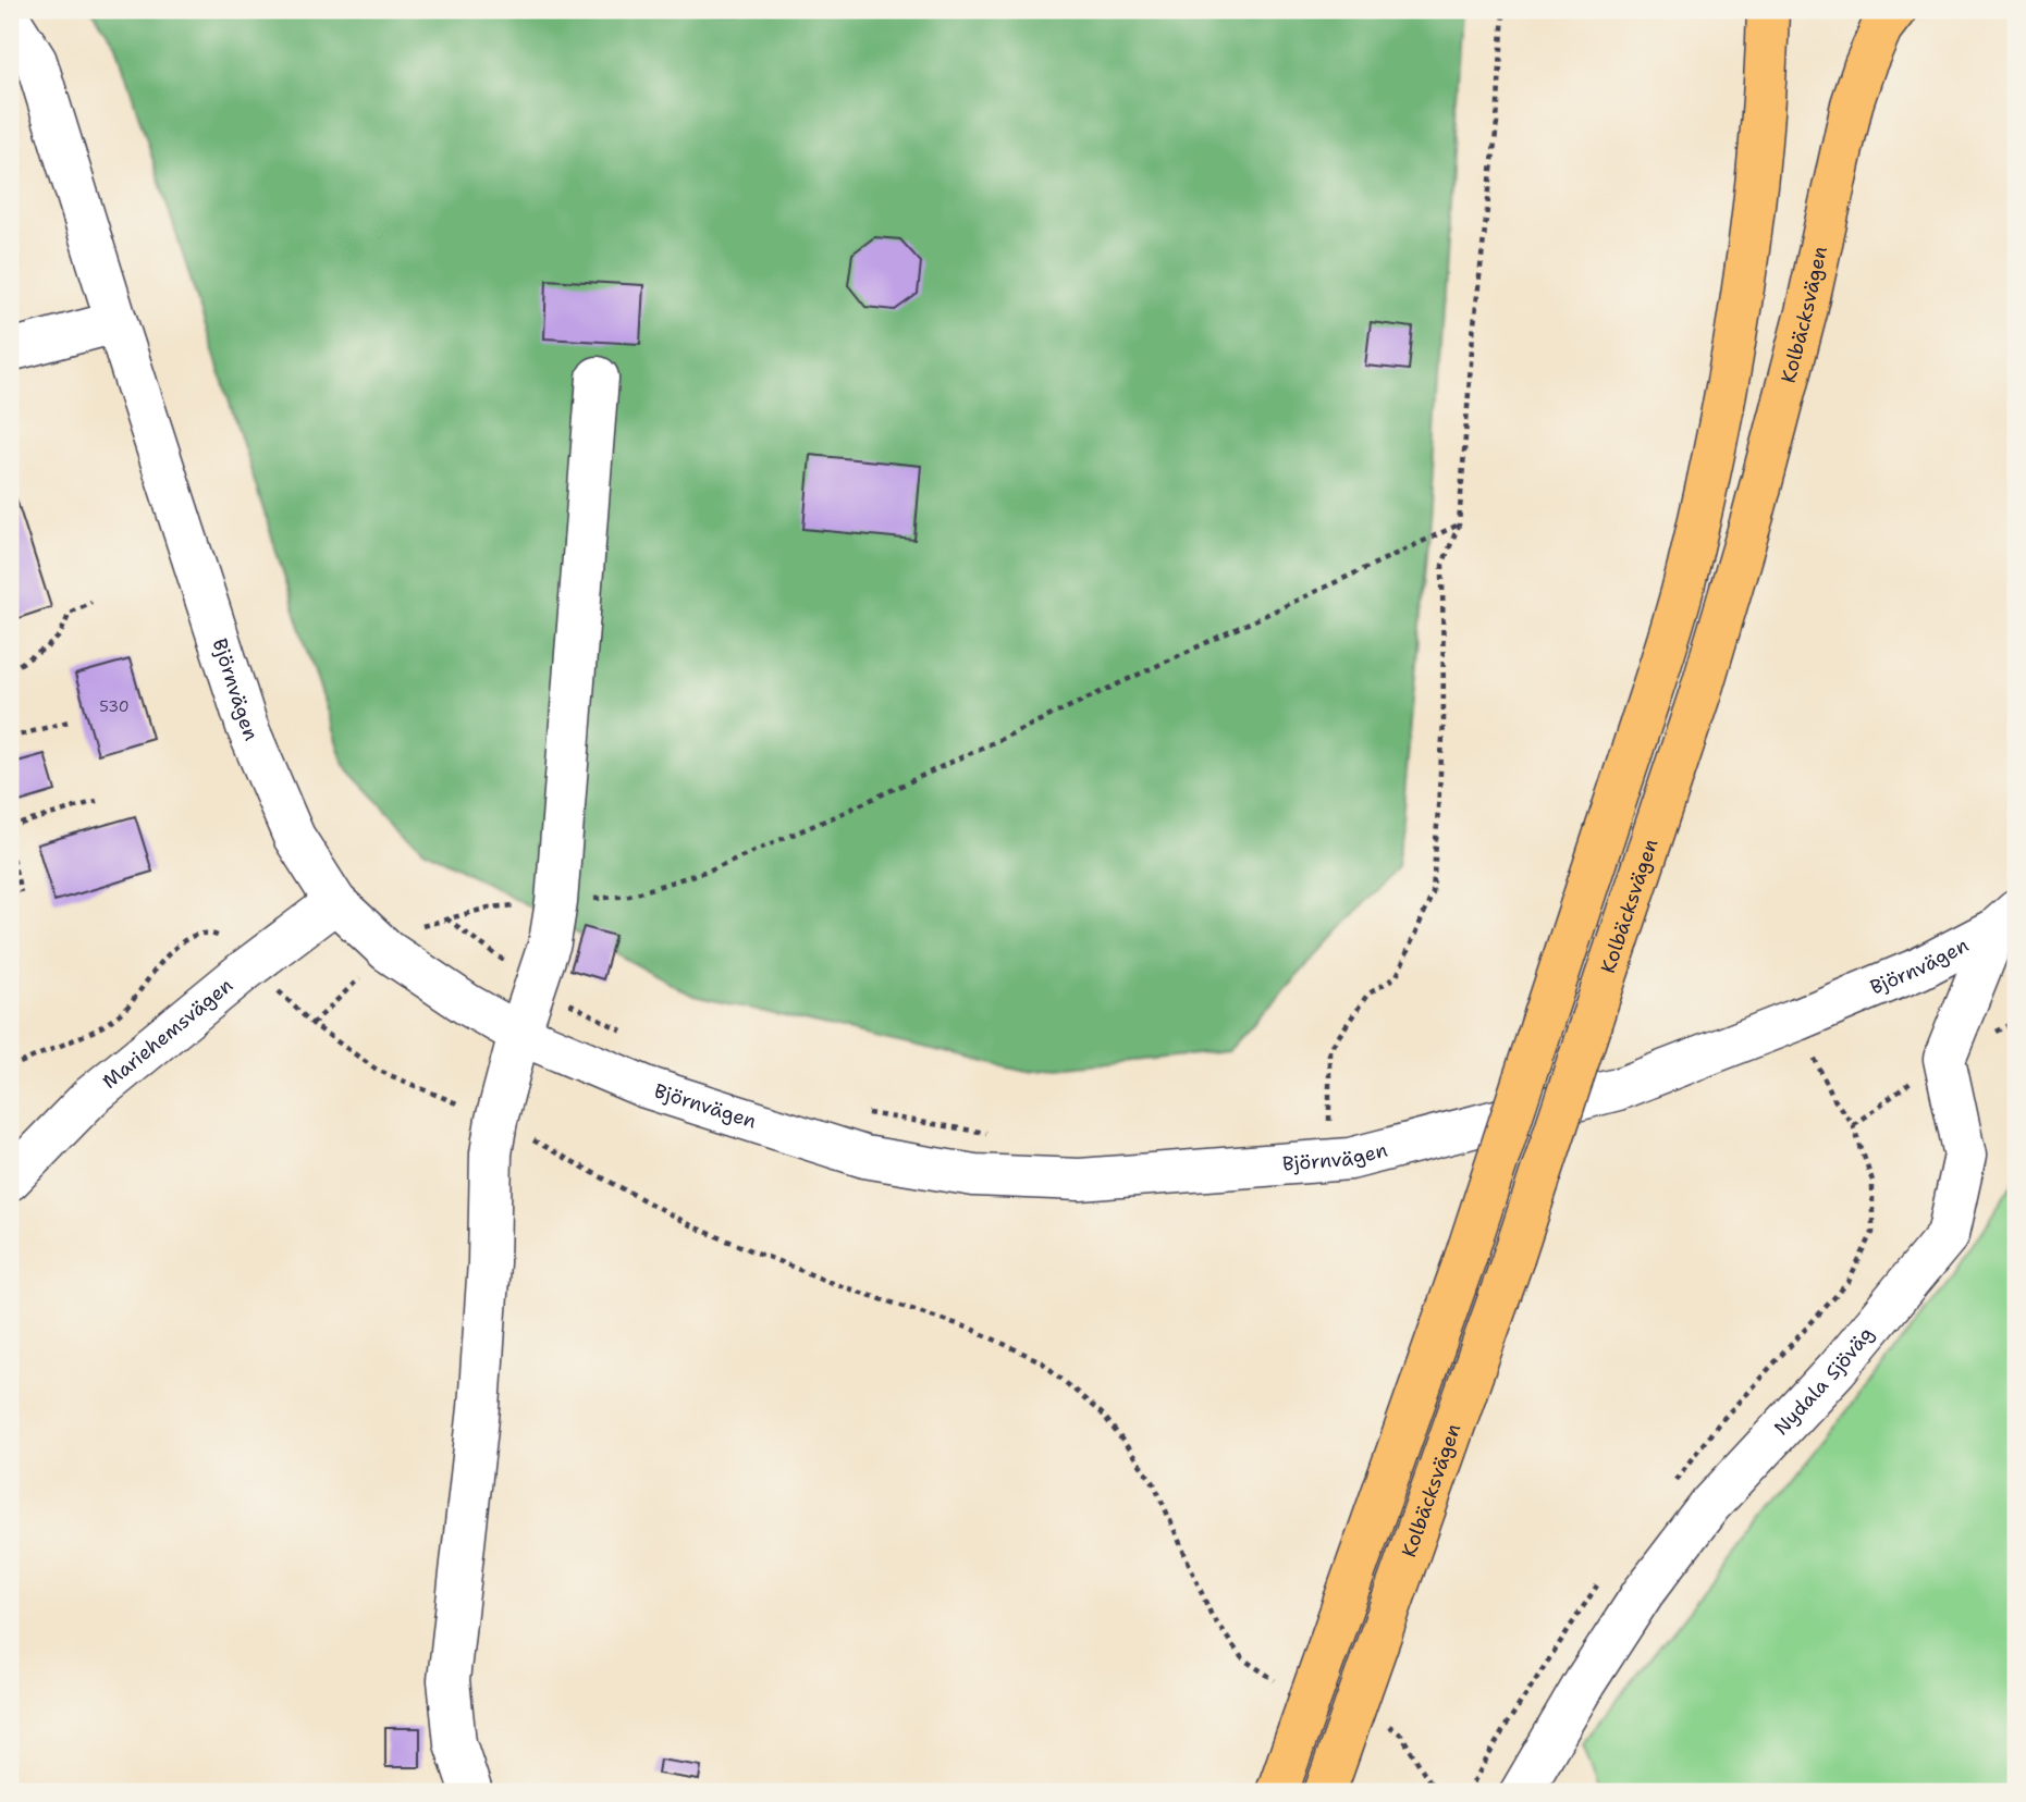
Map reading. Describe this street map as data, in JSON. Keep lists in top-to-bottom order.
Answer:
{
  "streets": {
    "highway": ["Kolbäcksvägen"],
    "street": ["Björnvägen", "Mariehemsvägen", "Nydala Sjöväg"]
  },
  "crossings": [
    ["Björnvägen", "Mariehemsvägen"],
    ["Björnvägen", "Nydala Sjöväg"]
  ],
  "house_numbers": ["530"]
}
